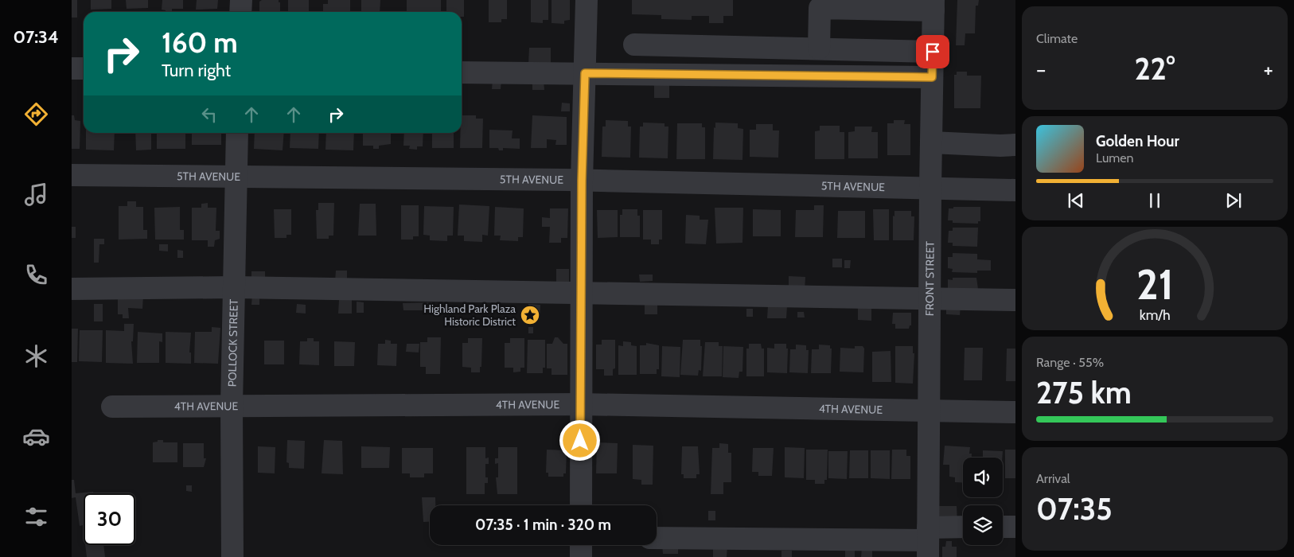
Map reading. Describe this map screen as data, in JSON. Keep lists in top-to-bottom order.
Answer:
{
  "streets": {
    "street": [
      "5TH AVENUE",
      "FRONT STREET",
      "POLLOCK STREET",
      "4TH AVENUE"
    ]
  },
  "crossings": [
    ["5TH AVENUE", "FRONT STREET"],
    ["5TH AVENUE", "POLLOCK STREET"],
    ["FRONT STREET", "4TH AVENUE"],
    ["POLLOCK STREET", "4TH AVENUE"]
  ],
  "places": {
    "place": ["Highland Park Plaza Historic District"]
  },
  "page": {
    "tabs": "07:34",
    "tile": [
      "Climate",
      ["Range · 55%", "275 km"],
      ["Arrival", "07:35"]
    ],
    "turn": ["160 m", "Turn right"],
    "heat": ["−", "22°", "+"],
    "song": ["Golden Hour", "Lumen"],
    "limit": "30",
    "trip": "07:35 · 1 min · 320 m",
    "gauge": ["21", "km/h"]
  }
}
